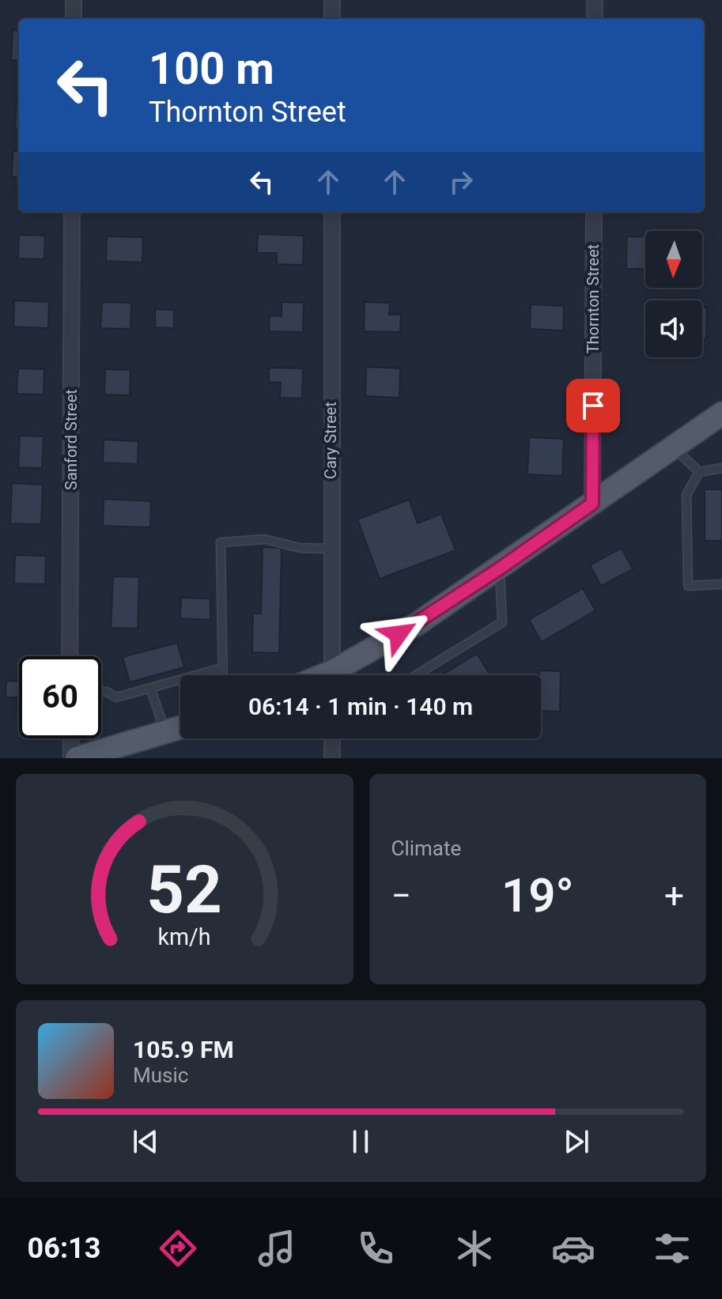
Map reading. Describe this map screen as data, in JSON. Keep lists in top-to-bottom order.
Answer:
{
  "streets": {
    "street": ["Thornton Street", "Sanford Street", "Cary Street"]
  },
  "north": "bottom",
  "page": {
    "turn": ["100 m", "Thornton Street"],
    "limit": "60",
    "trip": "06:14 · 1 min · 140 m",
    "tile": "Climate",
    "heat": ["−", "19°", "+"],
    "song": ["105.9 FM", "Music"],
    "tabs": "06:13",
    "gauge": ["52", "km/h"]
  }
}
